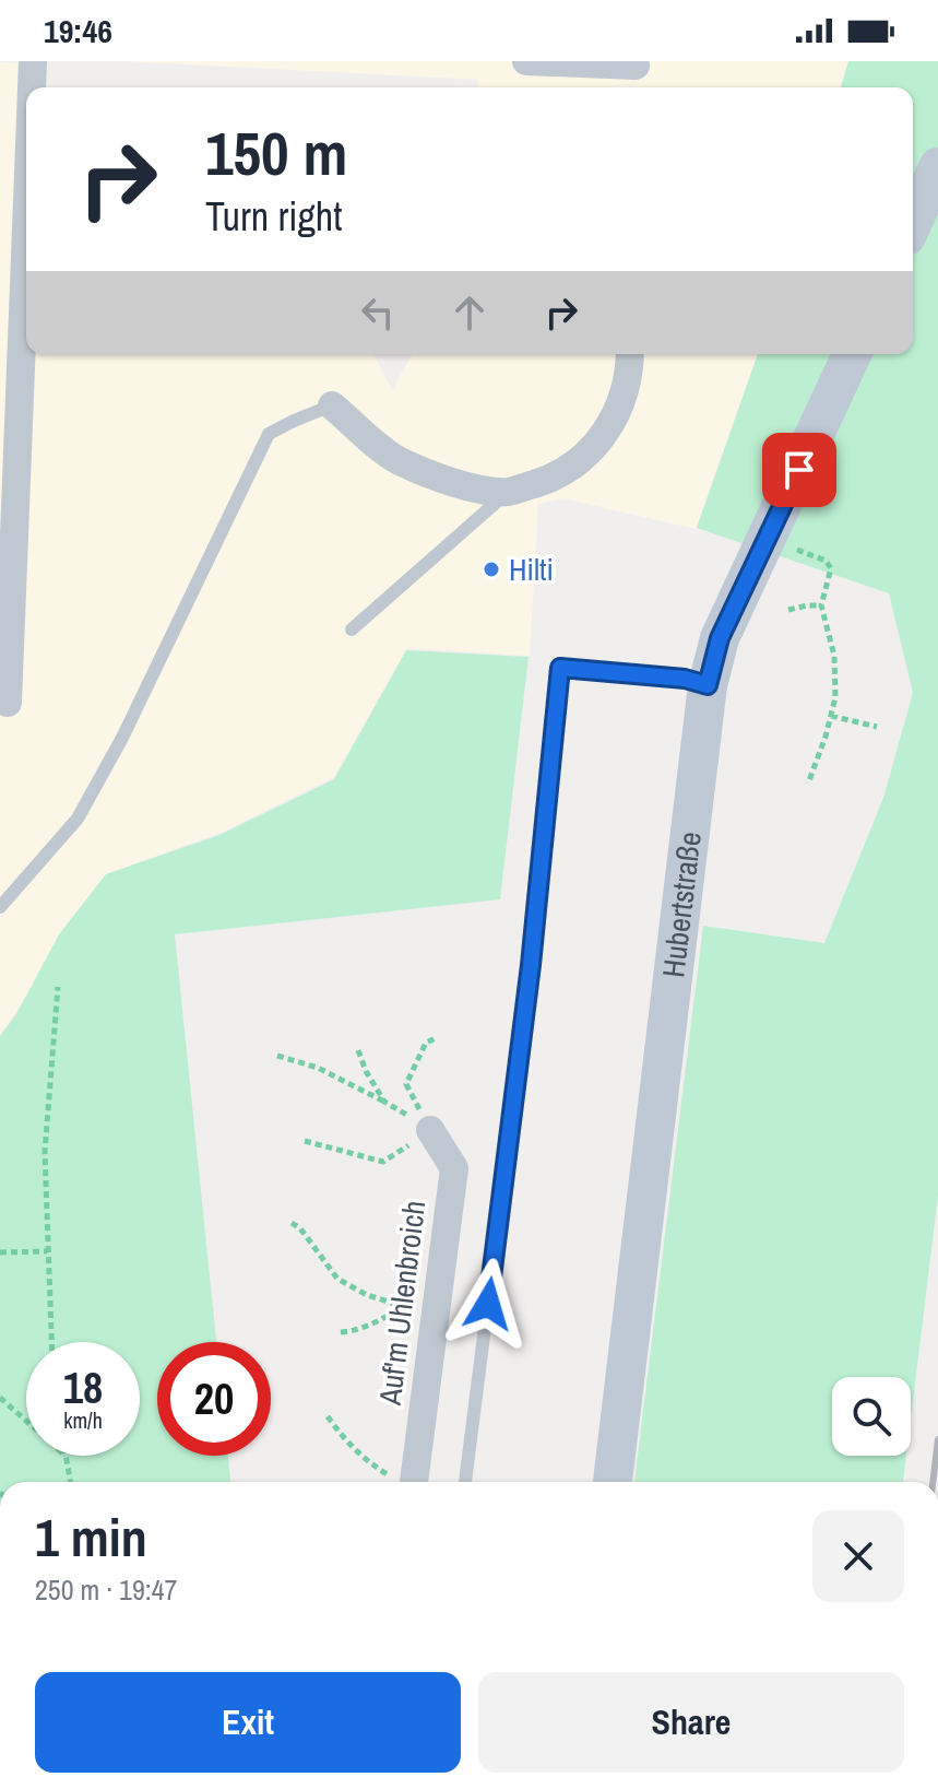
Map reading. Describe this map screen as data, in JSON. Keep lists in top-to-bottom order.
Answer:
{
  "streets": {
    "street": ["Hubertstraße", "Auf'm Uhlenbroich"]
  },
  "places": ["Hilti"],
  "page": {
    "status": "19:46",
    "turn": ["150 m", "Turn right"],
    "speed": "18 km/h",
    "limit": "20",
    "heading": ["1 min", "250 m · 19:47"],
    "buttons": ["Exit", "Share"]
  }
}
